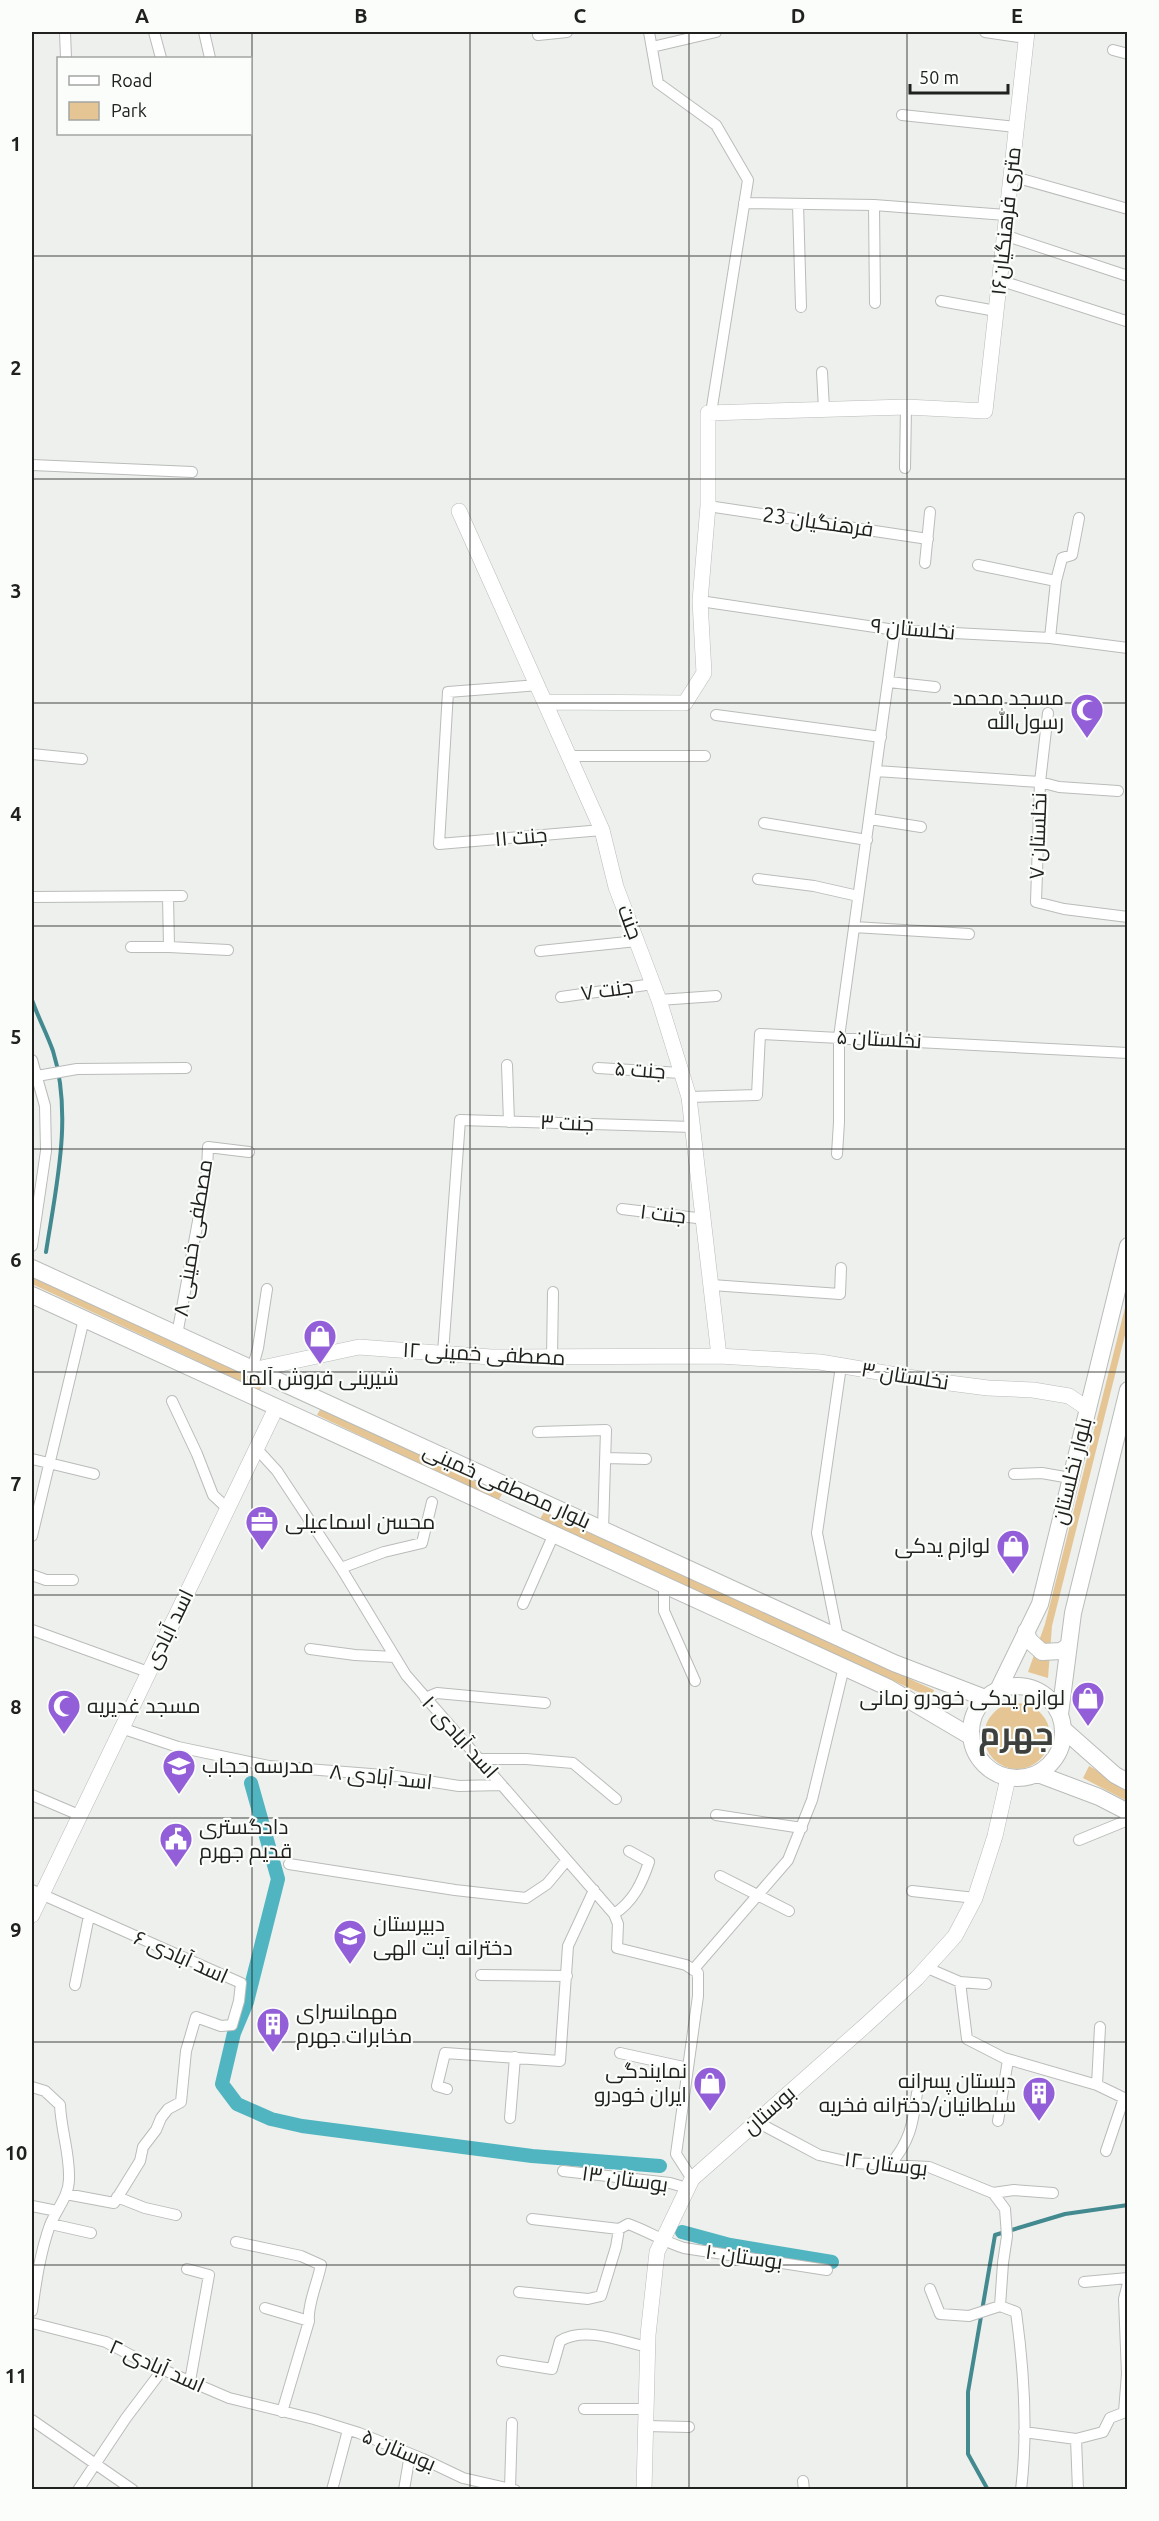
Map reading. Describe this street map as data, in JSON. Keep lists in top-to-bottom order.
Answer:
{
  "streets": {
    "main road": ["بلوار نخلستان", "بلوار مصطفی خمینی"],
    "street": [
      "۱۶متری فرهنگیان",
      "فرهنگیان 23",
      "نخلستان ۹",
      "نخلستان ۷",
      "جنت ۱۱",
      "جنت",
      "جنت ۷",
      "نخلستان ۵",
      "جنت ۵",
      "جنت ۳",
      "جنت ۱",
      "مصطفی خمینی ۸",
      "مصطفی خمینی ۱۲",
      "نخلستان ۳",
      "اسد آبادی",
      "اسد آبادی ۱۰",
      "اسد آبادی ۸",
      "اسد آبادی ۶",
      "بوستان",
      "۱۲ بوستان",
      "بوستان ۱۳",
      "بوستان ۱۰",
      "اسد آبادی ۲",
      "بوستان ۵"
    ]
  },
  "crossings": [
    ["جنت ۱۱", "جنت"],
    ["جنت", "جنت ۷"],
    ["جنت", "نخلستان ۵"],
    ["جنت", "جنت ۵"],
    ["جنت", "جنت ۳"],
    ["جنت", "جنت ۱"],
    ["جنت", "مصطفی خمینی ۱۲"],
    ["جنت", "نخلستان ۳"],
    ["جنت ۳", "مصطفی خمینی ۱۲"],
    ["مصطفی خمینی ۸", "بلوار مصطفی خمینی"],
    ["مصطفی خمینی ۱۲", "نخلستان ۳"],
    ["مصطفی خمینی ۱۲", "بلوار مصطفی خمینی"],
    ["نخلستان ۳", "بلوار نخلستان"],
    ["بلوار نخلستان", "بلوار مصطفی خمینی"],
    ["بلوار نخلستان", "بوستان"],
    ["بلوار مصطفی خمینی", "اسد آبادی"],
    ["بلوار مصطفی خمینی", "بوستان"],
    ["اسد آبادی", "اسد آبادی ۱۰"],
    ["اسد آبادی", "اسد آبادی ۸"],
    ["اسد آبادی", "اسد آبادی ۶"],
    ["اسد آبادی ۱۰", "اسد آبادی ۸"],
    ["بوستان", "۱۲ بوستان"],
    ["بوستان", "بوستان ۱۳"],
    ["بوستان", "بوستان ۱۰"],
    ["اسد آبادی ۲", "بوستان ۵"]
  ],
  "districts": ["جهرم"],
  "places": {
    "mosque": ["مسجد محمد رسول‌الله", "مسجد غدیریه"],
    "shop": [
      "شیرینی فروش آلما",
      "لوازم یدکی",
      "لوازم یدکی خودرو زمانی",
      "نمایندگی ایران خودرو"
    ],
    "office": ["محسن اسماعیلی"],
    "school or university": ["مدرسه حجاب", "دبیرستان دخترانه آیت الهی"],
    "public building": ["دادگستری قدیم جهرم"],
    "building": ["مهمانسرای مخابرات جهرم", "دبستان پسرانه سلطانیان/دخترانه فخریه"]
  },
  "legend": ["Road", "Park"],
  "scale_bar": "50 m",
  "grid": {
    "columns": [
      "A",
      "B",
      "C",
      "D",
      "E"
    ],
    "rows": [
      "1",
      "2",
      "3",
      "4",
      "5",
      "6",
      "7",
      "8",
      "9",
      "10",
      "11"
    ]
  }
}
